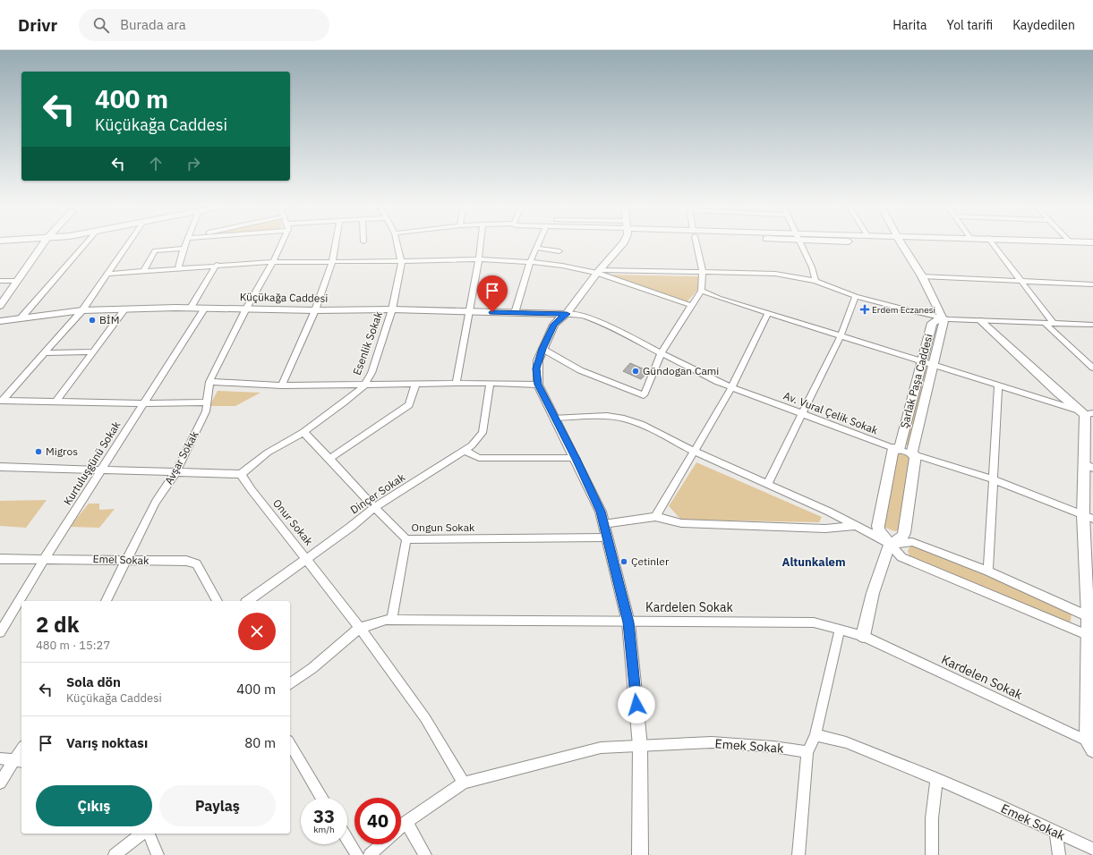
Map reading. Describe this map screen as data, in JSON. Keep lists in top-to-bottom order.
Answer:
{
  "streets": {
    "street": [
      "Küçükağa Caddesi",
      "Esenlik Sokak",
      "Şarlak Paşa Caddesi",
      "Av. Vural Çelik Sokak",
      "Avşar Sokak",
      "Kurtuluşgünü Sokak",
      "Dinçer Sokak",
      "Onur Sokak",
      "Ongun Sokak",
      "Emel Sokak",
      "Kardelen Sokak",
      "Emek Sokak"
    ]
  },
  "crossings": [
    ["Küçükağa Caddesi", "Esenlik Sokak"],
    ["Küçükağa Caddesi", "Av. Vural Çelik Sokak"],
    ["Küçükağa Caddesi", "Avşar Sokak"],
    ["Küçükağa Caddesi", "Kurtuluşgünü Sokak"],
    ["Esenlik Sokak", "Onur Sokak"],
    ["Esenlik Sokak", "Ongun Sokak"],
    ["Şarlak Paşa Caddesi", "Av. Vural Çelik Sokak"],
    ["Avşar Sokak", "Emel Sokak"],
    ["Kurtuluşgünü Sokak", "Emel Sokak"],
    ["Dinçer Sokak", "Onur Sokak"],
    ["Dinçer Sokak", "Ongun Sokak"],
    ["Onur Sokak", "Kardelen Sokak"],
    ["Onur Sokak", "Emek Sokak"]
  ],
  "districts": ["Altunkalem"],
  "places": {
    "health": ["Erdem Eczanesi"],
    "other": [
      "BİM",
      "Gündogan Cami",
      "Migros",
      "Çetinler"
    ]
  },
  "page": {
    "header": "Drivr",
    "search": "Burada ara",
    "nav": ["Harita", "Yol tarifi", "Kaydedilen"],
    "turn": ["400 m", "Küçükağa Caddesi"],
    "heading": ["2 dk", "480 m · 15:27"],
    "list": [
      {
        "name": "Sola dön",
        "note": "Küçükağa Caddesi",
        "value": "400 m"
      },
      {
        "name": "Varış noktası",
        "value": "80 m"
      }
    ],
    "buttons": ["Çıkış", "Paylaş"],
    "speed": "33 km/h",
    "limit": "40"
  }
}
